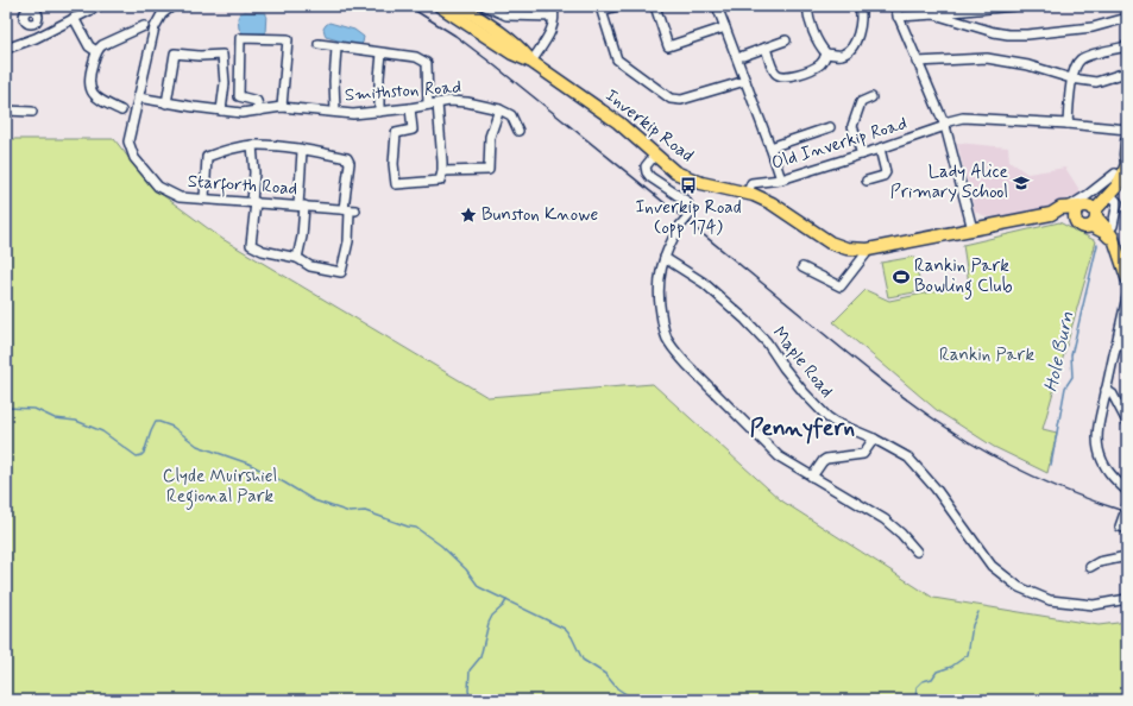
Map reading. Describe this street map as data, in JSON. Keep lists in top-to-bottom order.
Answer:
{
  "streets": {
    "highway": ["Inverkip Road"],
    "street": [
      "Smithston Road",
      "Old Inverkip Road",
      "Starforth Road",
      "Maple Road"
    ]
  },
  "crossings": [
    ["Smithston Road", "Starforth Road"],
    ["Inverkip Road", "Old Inverkip Road"]
  ],
  "districts": ["Pennyfern"],
  "water": ["Hole Burn"],
  "parks": ["Rankin Park", "Clyde Muirshiel Regional Park"],
  "places": {
    "school or university": ["Lady Alice Primary School"],
    "bus stop": ["Inverkip Road (opp 174)"],
    "place": ["Bunston Knowe"],
    "sports": ["Rankin Park Bowling Club"]
  }
}
